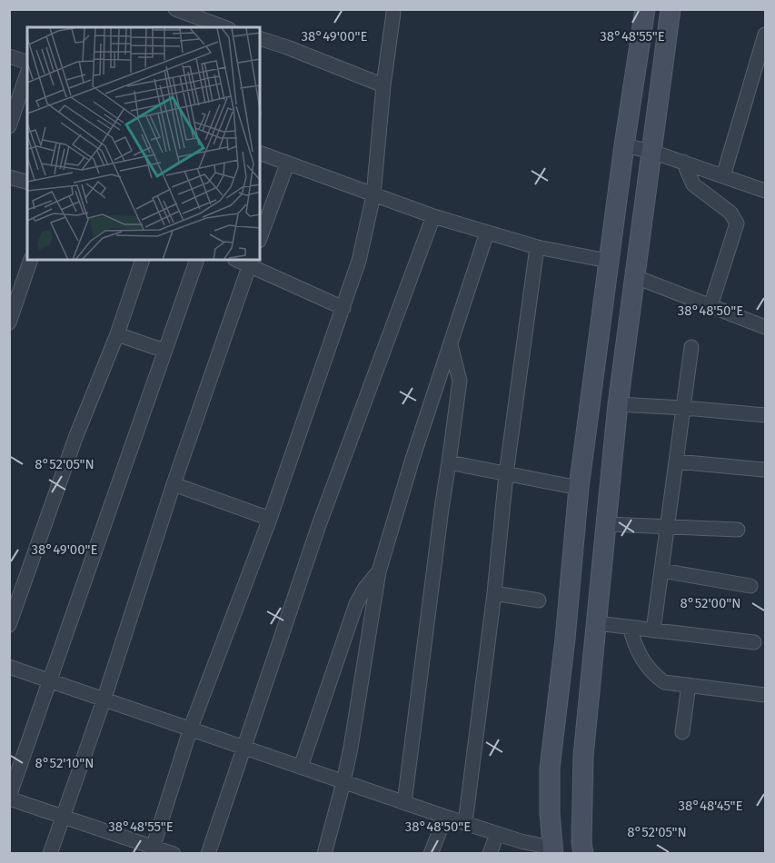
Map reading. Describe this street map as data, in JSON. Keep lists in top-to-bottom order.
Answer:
{
  "coordinates": [
    "38°48'55\"E",
    "38°49'00\"E",
    "38°48'50\"E",
    "8°52'05\"N",
    "8°52'00\"N",
    "8°52'10\"N",
    "38°48'45\"E"
  ]
}
